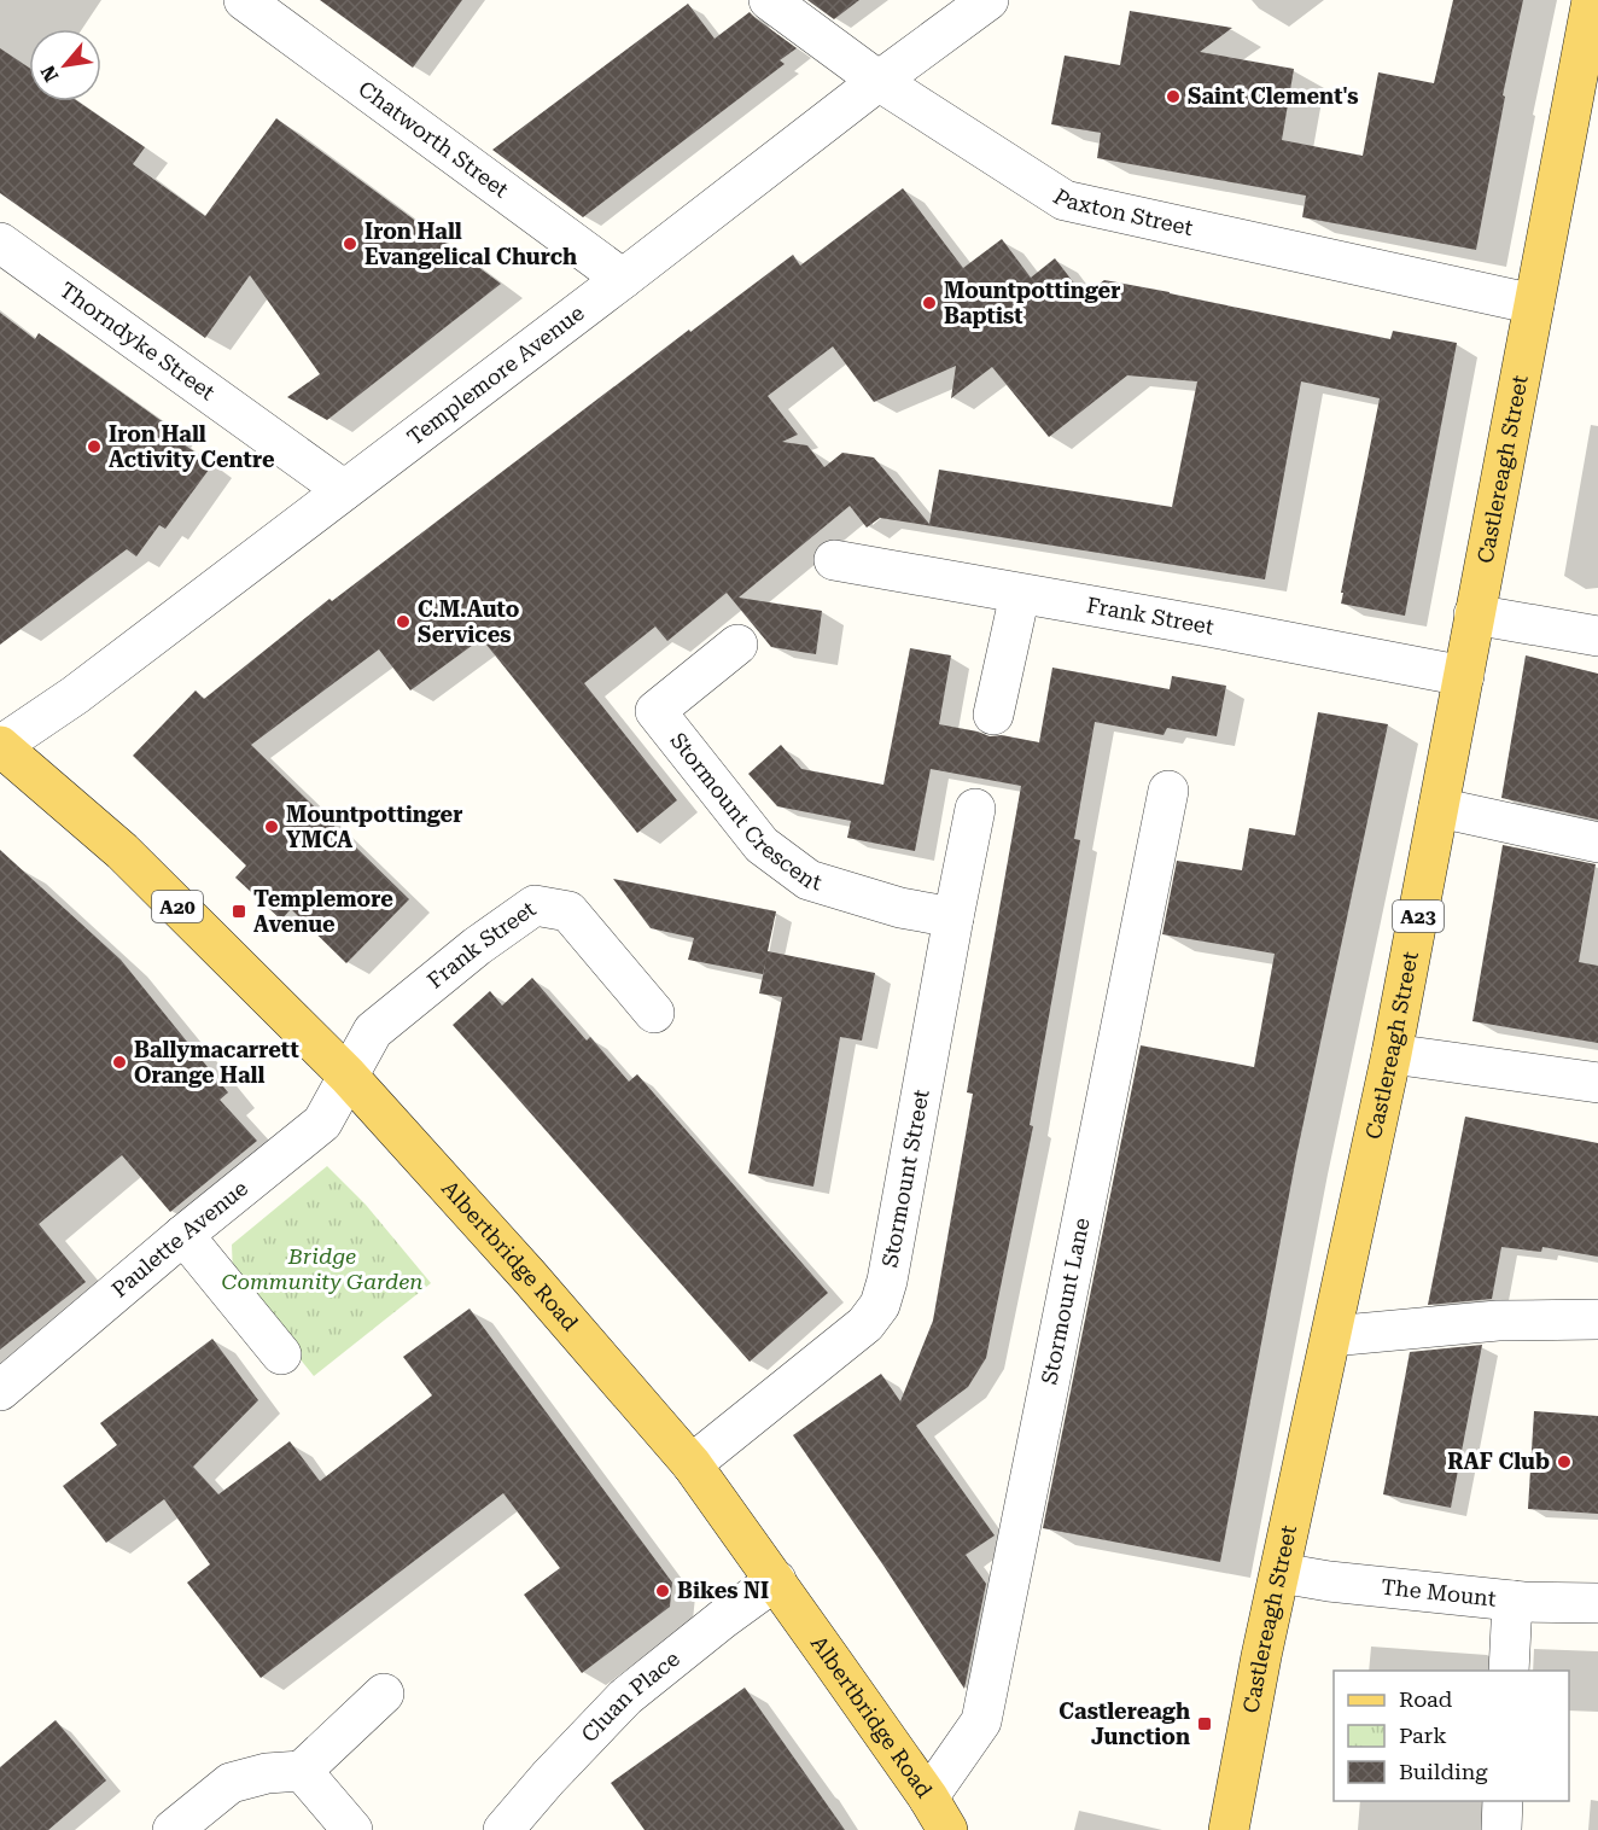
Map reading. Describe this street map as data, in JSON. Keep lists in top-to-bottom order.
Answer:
{
  "streets": {
    "main road": [
      "Castlereagh Street",
      "A20",
      "A23",
      "Albertbridge Road"
    ],
    "street": [
      "Chatworth Street",
      "Paxton Street",
      "Thorndyke Street",
      "Templemore Avenue",
      "Frank Street",
      "Stormount Crescent",
      "Stormount Street",
      "Paulette Avenue",
      "Stormount Lane",
      "The Mount",
      "Cluan Place"
    ]
  },
  "crossings": [
    ["Chatworth Street", "Templemore Avenue"],
    ["Paxton Street", "Templemore Avenue"],
    ["Paxton Street", "Castlereagh Street"],
    ["Thorndyke Street", "Templemore Avenue"],
    ["Templemore Avenue", "Albertbridge Road"],
    ["Castlereagh Street", "Frank Street"],
    ["Castlereagh Street", "The Mount"],
    ["Frank Street", "Paulette Avenue"],
    ["Frank Street", "Albertbridge Road"],
    ["Stormount Crescent", "Stormount Street"],
    ["Stormount Street", "Albertbridge Road"],
    ["Paulette Avenue", "Albertbridge Road"],
    ["Albertbridge Road", "Stormount Lane"],
    ["Albertbridge Road", "Cluan Place"]
  ],
  "parks": ["Bridge Community Garden"],
  "places": {
    "other": [
      "Saint Clement's",
      "Iron Hall Evangelical Church",
      "Mountpottinger Baptist",
      "Iron Hall Activity Centre",
      "C.M.Auto Services",
      "Mountpottinger YMCA",
      "Ballymacarrett Orange Hall",
      "RAF Club",
      "Bikes NI"
    ],
    "transit": ["Templemore Avenue", "Castlereagh Junction"]
  },
  "legend": ["Road", "Park", "Building"],
  "north": "bottom left"
}
